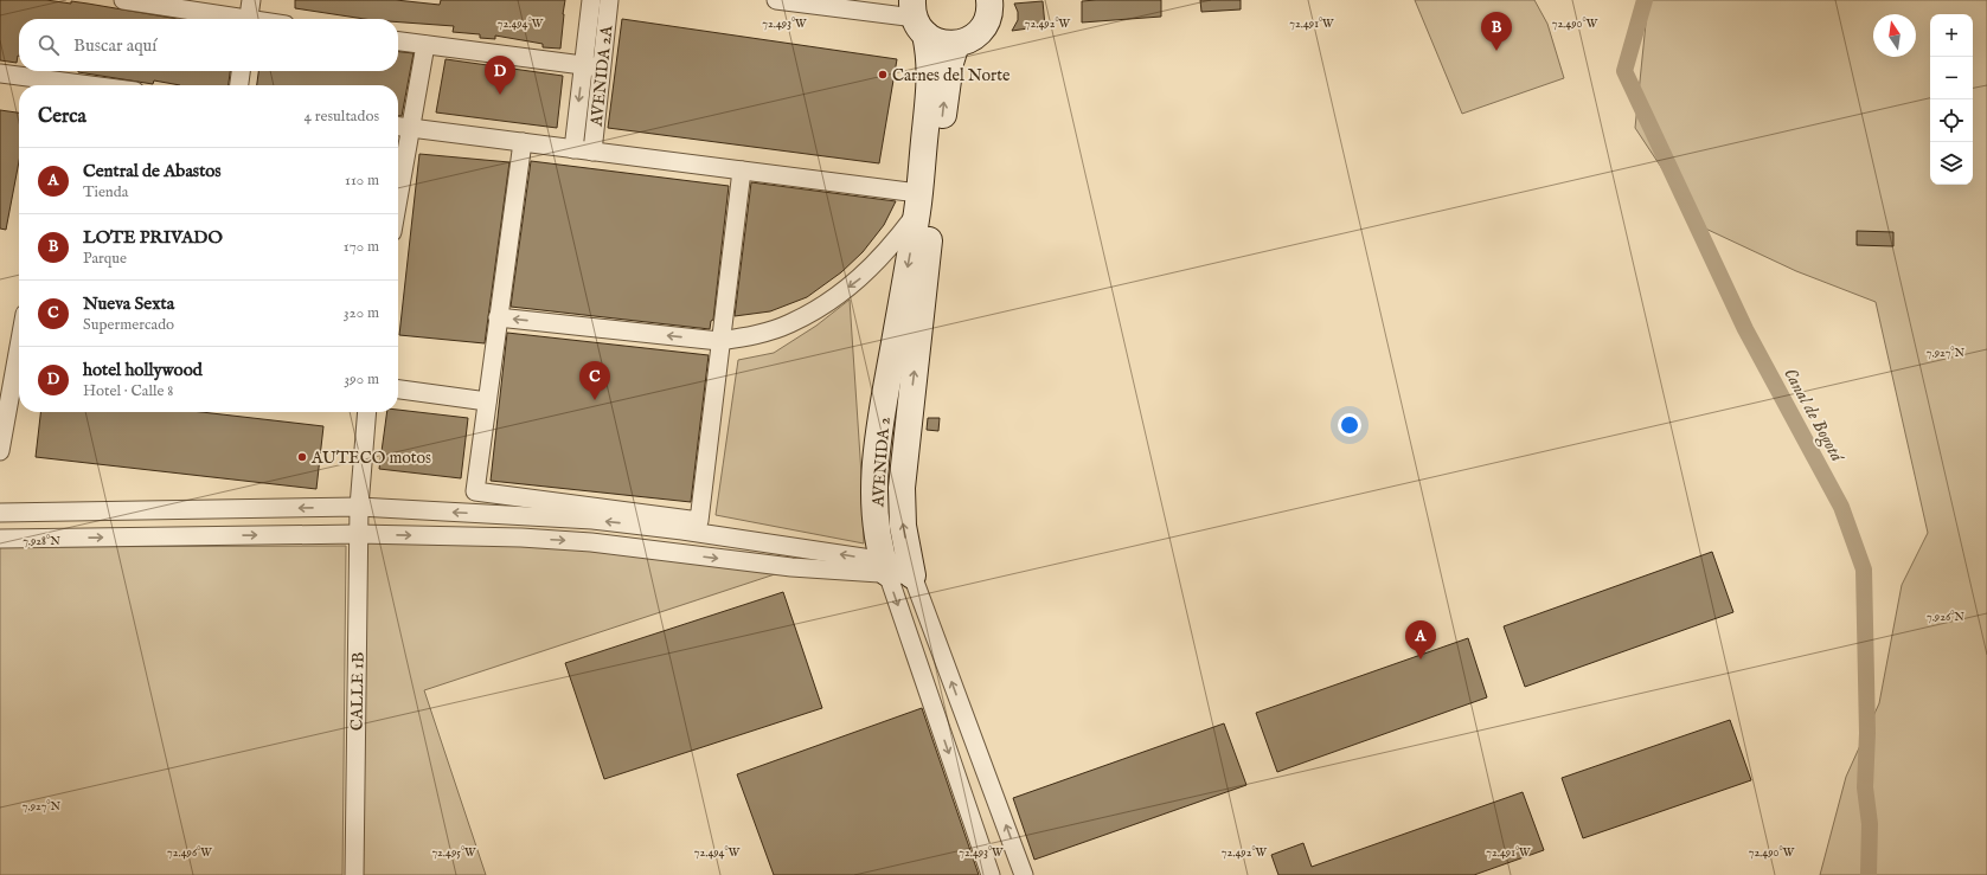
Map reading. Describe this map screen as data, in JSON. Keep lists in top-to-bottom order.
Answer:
{
  "streets": {
    "street": ["AVENIDA 2A", "AVENIDA 2", "CALLE 1B"]
  },
  "water": ["Canal de Bogotá"],
  "places": ["Carnes del Norte", "AUTECO motos"],
  "north": "top",
  "page": {
    "pins": [
      "B",
      "D",
      "C",
      "A"
    ],
    "map_buttons": ["+", "−"],
    "search": "Buscar aquí",
    "heading": ["Cerca", "4 resultados"],
    "list": [
      {
        "mark": "A",
        "name": "Central de Abastos",
        "note": "Tienda",
        "value": "110 m"
      },
      {
        "mark": "B",
        "name": "LOTE PRIVADO",
        "note": "Parque",
        "value": "170 m"
      },
      {
        "mark": "C",
        "name": "Nueva Sexta",
        "note": "Supermercado",
        "value": "320 m"
      },
      {
        "mark": "D",
        "name": "hotel hollywood",
        "note": "Hotel · Calle 8",
        "value": "390 m"
      }
    ]
  },
  "coordinates": [
    "72.494°W",
    "72.493°W",
    "72.492°W",
    "72.491°W",
    "72.490°W",
    "7.927°N",
    "7.928°N",
    "7.926°N",
    "72.496°W",
    "72.495°W"
  ]
}
